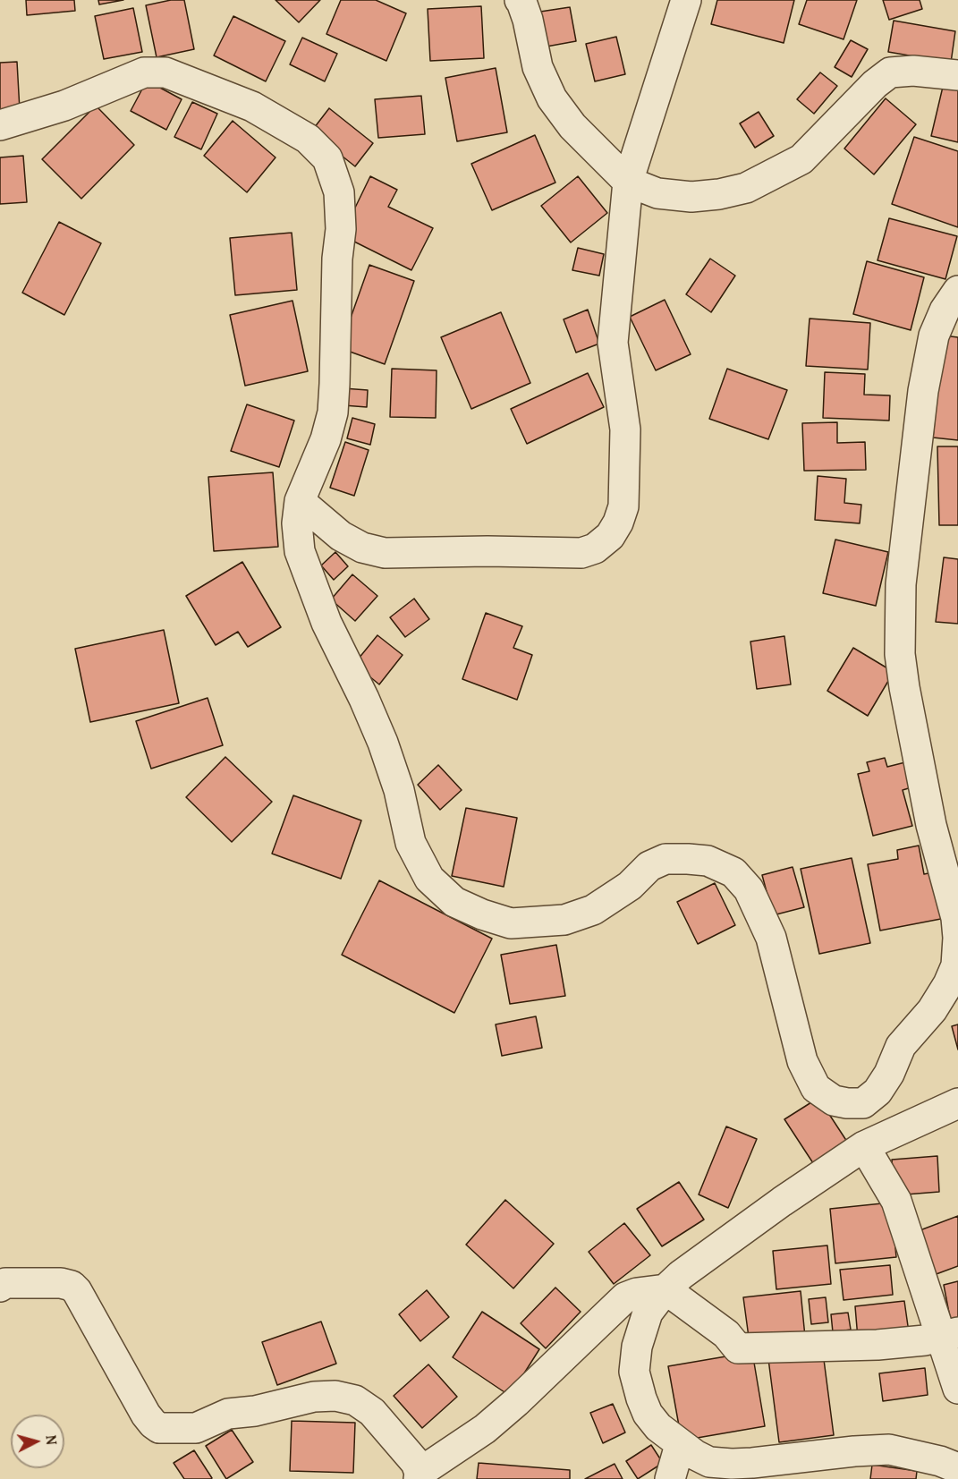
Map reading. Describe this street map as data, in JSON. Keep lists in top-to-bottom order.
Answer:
{
  "north": "right"
}
